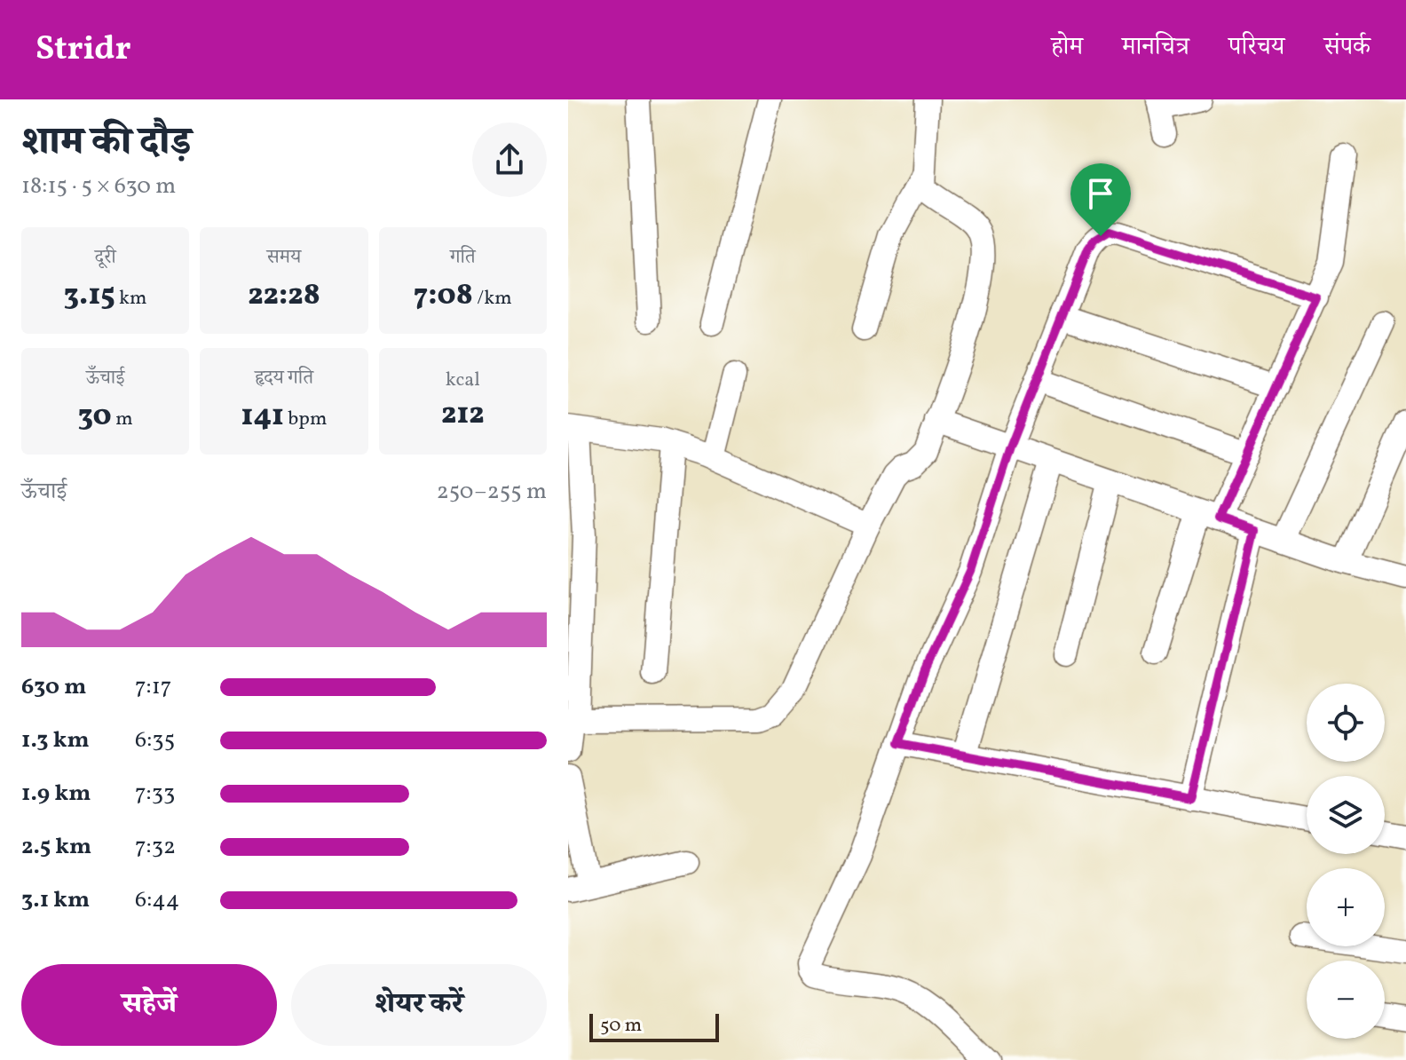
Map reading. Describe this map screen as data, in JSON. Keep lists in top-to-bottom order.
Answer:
{
  "scale_bar": "50 m",
  "page": {
    "header": "Stridr",
    "nav": [
      "होम",
      "मानचित्र",
      "परिचय",
      "संपर्क"
    ],
    "heading": ["शाम की दौड़", "18:15 · 5 × 630 m"],
    "stats": [
      ["दूरी", "3.15 km"],
      ["समय", "22:28"],
      ["गति", "7:08 /km"],
      ["ऊँचाई", "30 m"],
      ["हृदय गति", "141 bpm"],
      ["kcal", "212"]
    ],
    "chart": ["ऊँचाई", "250–255 m"],
    "list": [
      {
        "name": "630 m",
        "note": "7:17"
      },
      {
        "name": "1.3 km",
        "note": "6:35"
      },
      {
        "name": "1.9 km",
        "note": "7:33"
      },
      {
        "name": "2.5 km",
        "note": "7:32"
      },
      {
        "name": "3.1 km",
        "note": "6:44"
      }
    ],
    "map_buttons": ["+", "−"],
    "buttons": ["सहेजें", "शेयर करें"],
    "scale": "50 m"
  }
}
